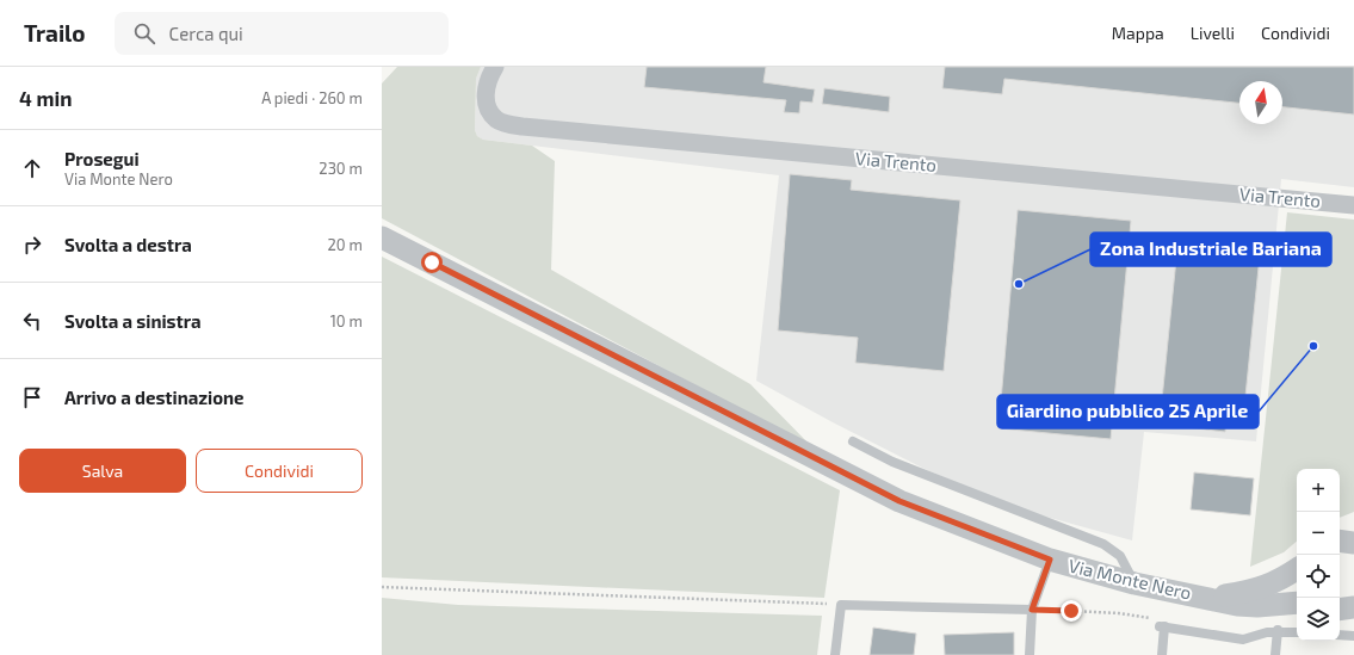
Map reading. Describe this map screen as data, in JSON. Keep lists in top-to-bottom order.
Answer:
{
  "streets": {
    "street": ["Via Trento", "Via Monte Nero"]
  },
  "places": ["Zona Industriale Bariana", "Giardino pubblico 25 Aprile"],
  "north": "top",
  "page": {
    "header": "Trailo",
    "search": "Cerca qui",
    "nav": ["Mappa", "Livelli", "Condividi"],
    "heading": ["4 min", "A piedi · 260 m"],
    "list": [
      ["Prosegui", "Via Monte Nero", "230 m"],
      ["Svolta a destra", "20 m"],
      ["Svolta a sinistra", "10 m"],
      "Arrivo a destinazione"
    ],
    "buttons": ["Salva", "Condividi"],
    "map_buttons": ["+", "−"]
  }
}
